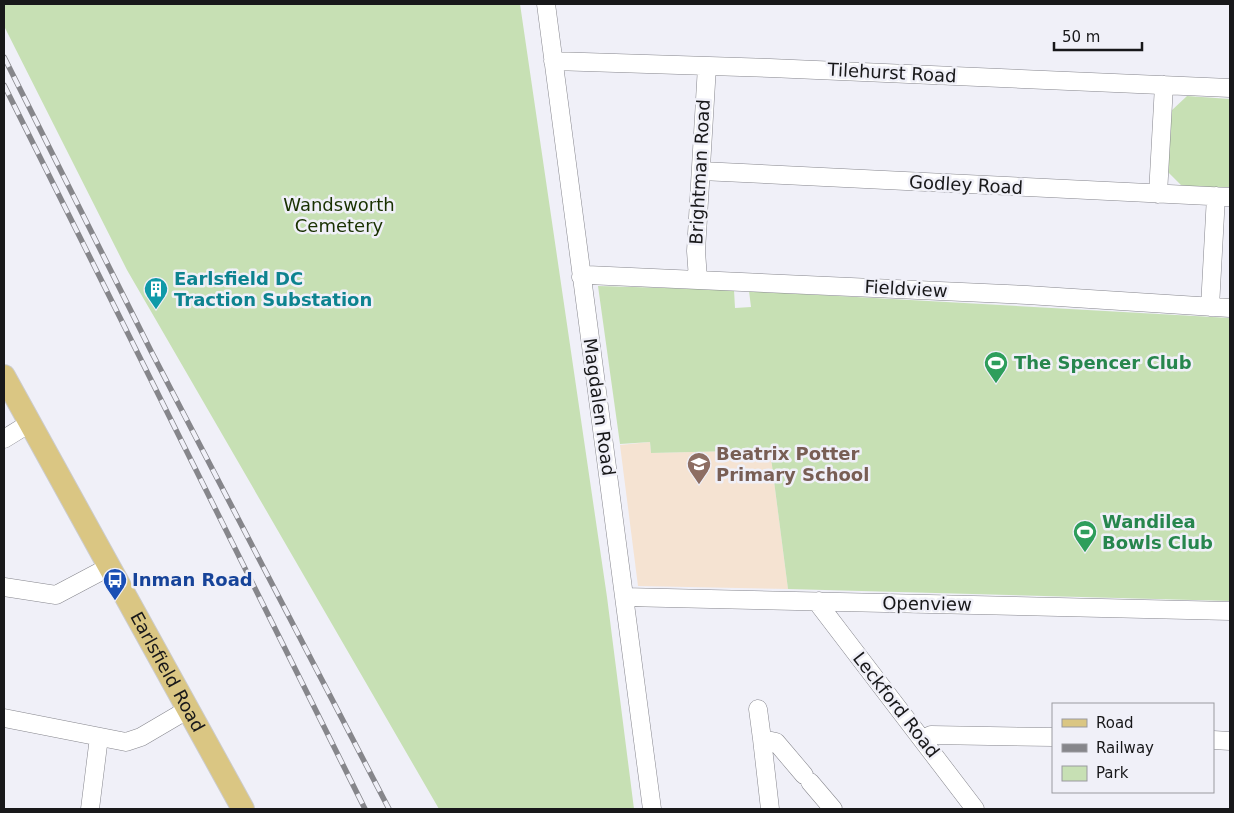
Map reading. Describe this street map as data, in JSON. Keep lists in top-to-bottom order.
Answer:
{
  "streets": {
    "main road": ["Earlsfield Road"],
    "street": [
      "Tilehurst Road",
      "Brightman Road",
      "Godley Road",
      "Fieldview",
      "Magdalen Road",
      "Openview",
      "Leckford Road"
    ]
  },
  "crossings": [
    ["Tilehurst Road", "Brightman Road"],
    ["Tilehurst Road", "Magdalen Road"],
    ["Brightman Road", "Godley Road"],
    ["Brightman Road", "Fieldview"],
    ["Fieldview", "Magdalen Road"],
    ["Magdalen Road", "Openview"],
    ["Openview", "Leckford Road"]
  ],
  "parks": ["Wandsworth Cemetery"],
  "places": {
    "building": ["Earlsfield DC Traction Substation"],
    "sports": ["The Spencer Club", "Wandilea Bowls Club"],
    "school or university": ["Beatrix Potter Primary School"],
    "bus stop": ["Inman Road"]
  },
  "legend": ["Road", "Railway", "Park"],
  "scale_bar": "50 m"
}
